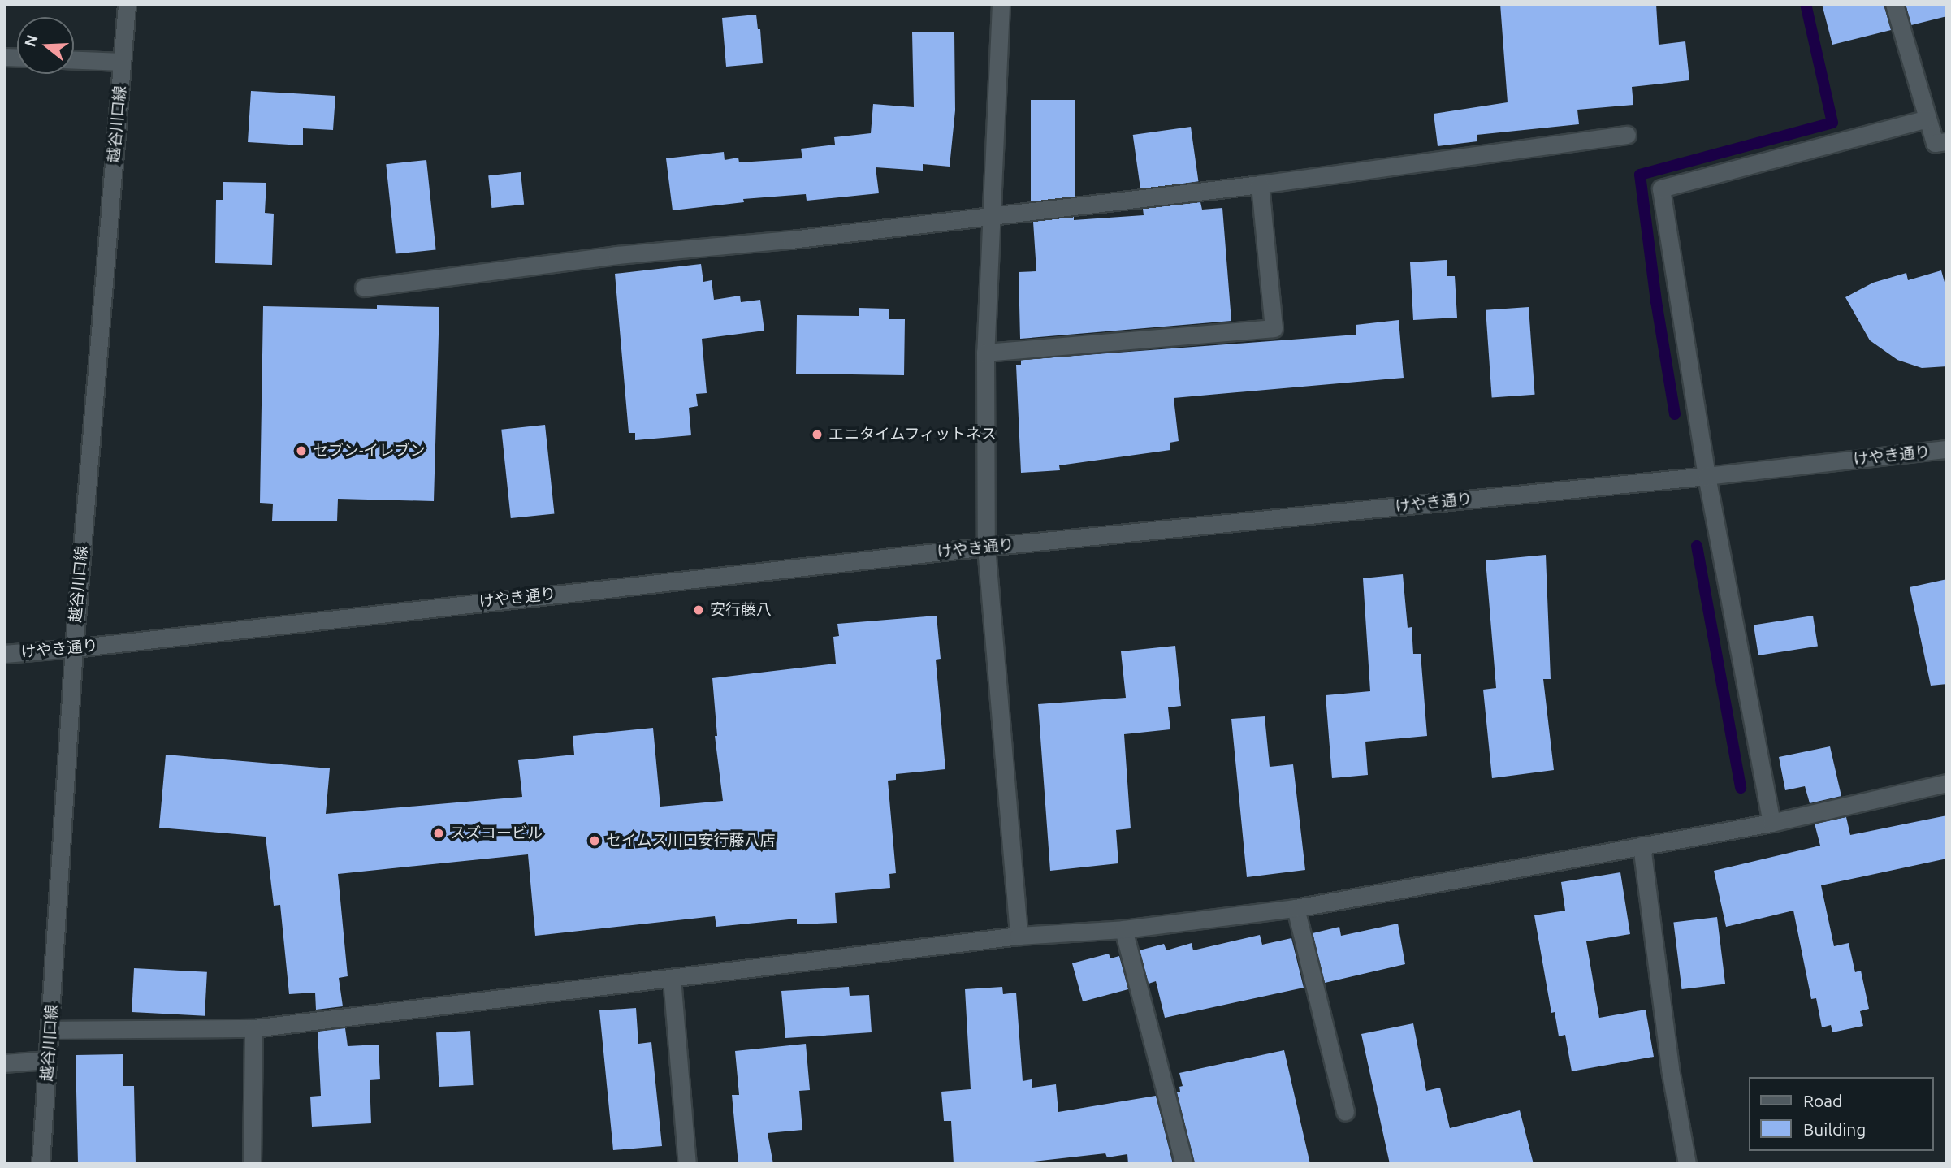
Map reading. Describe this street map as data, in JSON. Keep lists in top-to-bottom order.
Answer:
{
  "streets": {
    "street": ["越谷川口線", "けやき通り"]
  },
  "crossings": [
    ["越谷川口線", "けやき通り"]
  ],
  "places": [
    "エニタイムフィットネス",
    "セブン-イレブン",
    "安行藤八",
    "スズコービル",
    "セイムス川口安行藤八店"
  ],
  "legend": ["Road", "Building"],
  "north": "left"
}
